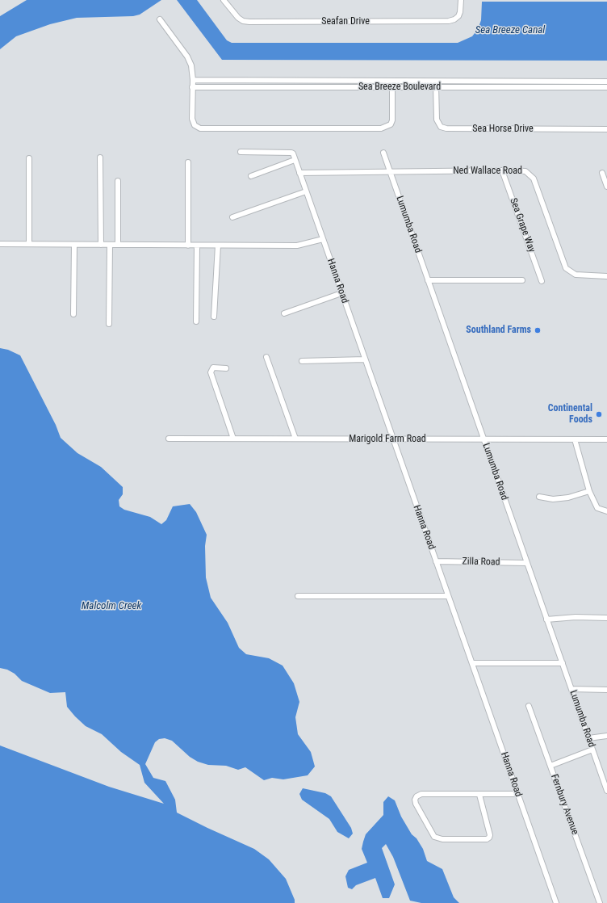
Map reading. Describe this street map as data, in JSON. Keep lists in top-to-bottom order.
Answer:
{
  "streets": {
    "street": [
      "Seafan Drive",
      "Sea Breeze Boulevard",
      "Sea Horse Drive",
      "Ned Wallace Road",
      "Lumumba Road",
      "Sea Grape Way",
      "Hanna Road",
      "Marigold Farm Road",
      "Zilla Road",
      "Fernbury Avenue"
    ]
  },
  "crossings": [
    ["Sea Breeze Boulevard", "Sea Horse Drive"],
    ["Ned Wallace Road", "Lumumba Road"],
    ["Ned Wallace Road", "Sea Grape Way"],
    ["Ned Wallace Road", "Hanna Road"],
    ["Lumumba Road", "Marigold Farm Road"],
    ["Lumumba Road", "Zilla Road"],
    ["Hanna Road", "Marigold Farm Road"],
    ["Hanna Road", "Zilla Road"]
  ],
  "water": ["Sea Breeze Canal", "Malcolm Creek"],
  "places": ["Southland Farms", "Continental Foods"]
}
